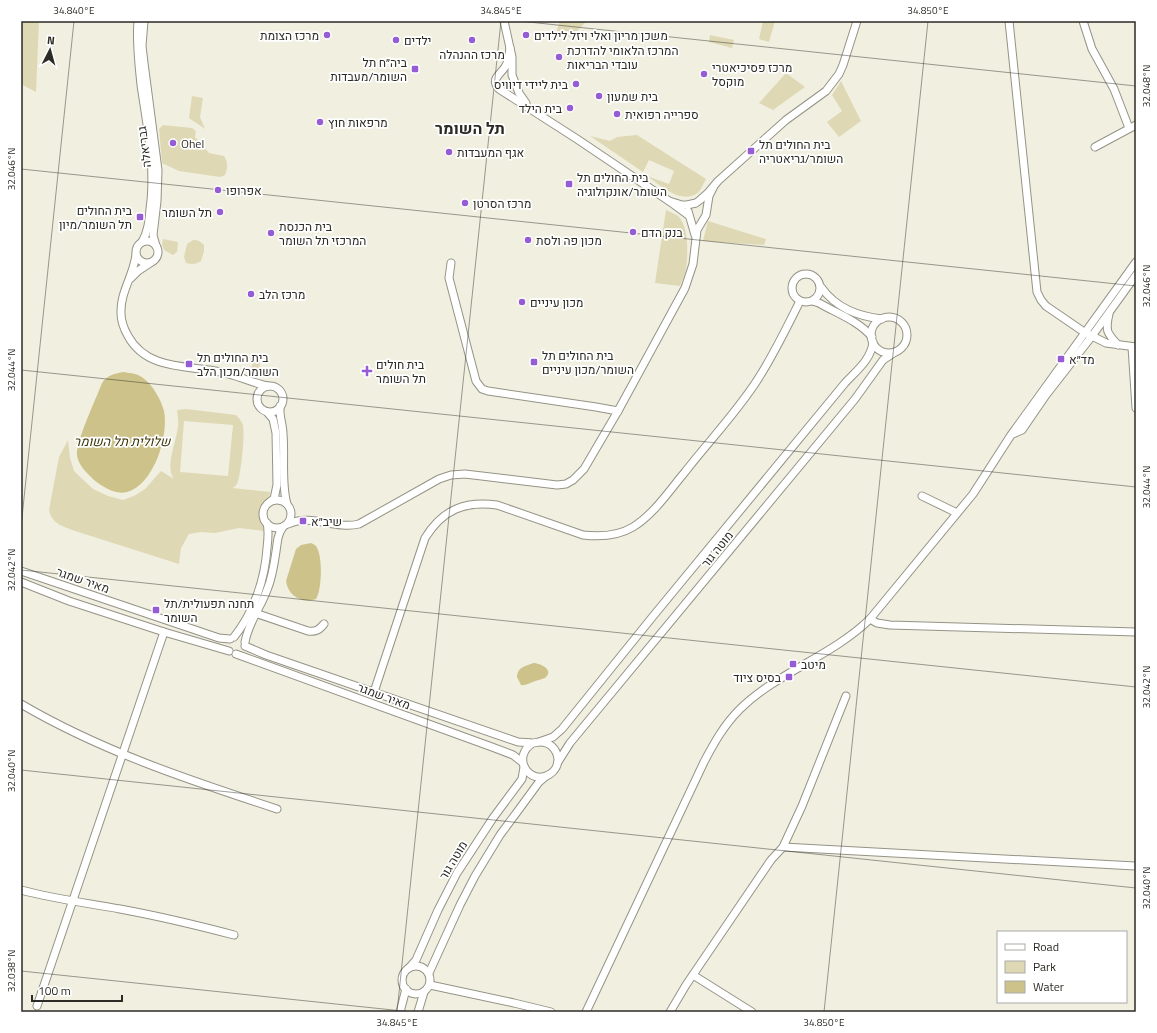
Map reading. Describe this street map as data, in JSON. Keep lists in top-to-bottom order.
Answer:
{
  "streets": {
    "street": ["גבריאלה", "מוטה גור", "מאיר שמגר"]
  },
  "crossings": [
    ["מוטה גור", "מאיר שמגר"]
  ],
  "districts": ["תל השומר"],
  "water": ["שלולית תל השומר"],
  "places": {
    "other": [
      "מרכז הצומת",
      "משכן מריון ואלי ויזל לילדים",
      "ילדים",
      "מרכז ההנהלה",
      "המרכז הלאומי להדרכת עובדי הבריאות",
      "מרכז פסיכיאטרי מוקסל",
      "בית ליידי דיוויס",
      "בית שמעון",
      "בית הילד",
      "ספרייה רפואית",
      "מרפאות חוץ",
      "Ohel",
      "אגף המעבדות",
      "אפרופו",
      "מרכז הסרטן",
      "תל השומר",
      "בנק הדם",
      "בית הכנסת המרכזי תל השומר",
      "מכון פה ולסת",
      "מרכז הלב",
      "מכון עיניים"
    ],
    "transit": [
      "ביה״ח תל השומר/מעבדות",
      "בית החולים תל השומר/גריאטריה",
      "בית החולים תל השומר/אונקולוגיה",
      "בית החולים תל השומר/מיון",
      "מד״א",
      "בית החולים תל השומר/מכון עיניים",
      "בית החולים תל השומר/מכון הלב",
      "שיב״א",
      "תחנה תפעולית/תל השומר",
      "מיטב",
      "בסיס ציוד"
    ],
    "health": ["בית חולים תל השומר"]
  },
  "legend": ["Road", "Park", "Water"],
  "scale_bar": "100 m",
  "north": "top",
  "coordinates": [
    "34.840°E",
    "34.845°E",
    "34.850°E",
    "32.048°N",
    "32.046°N",
    "32.044°N",
    "32.042°N",
    "32.040°N",
    "32.038°N"
  ]
}
